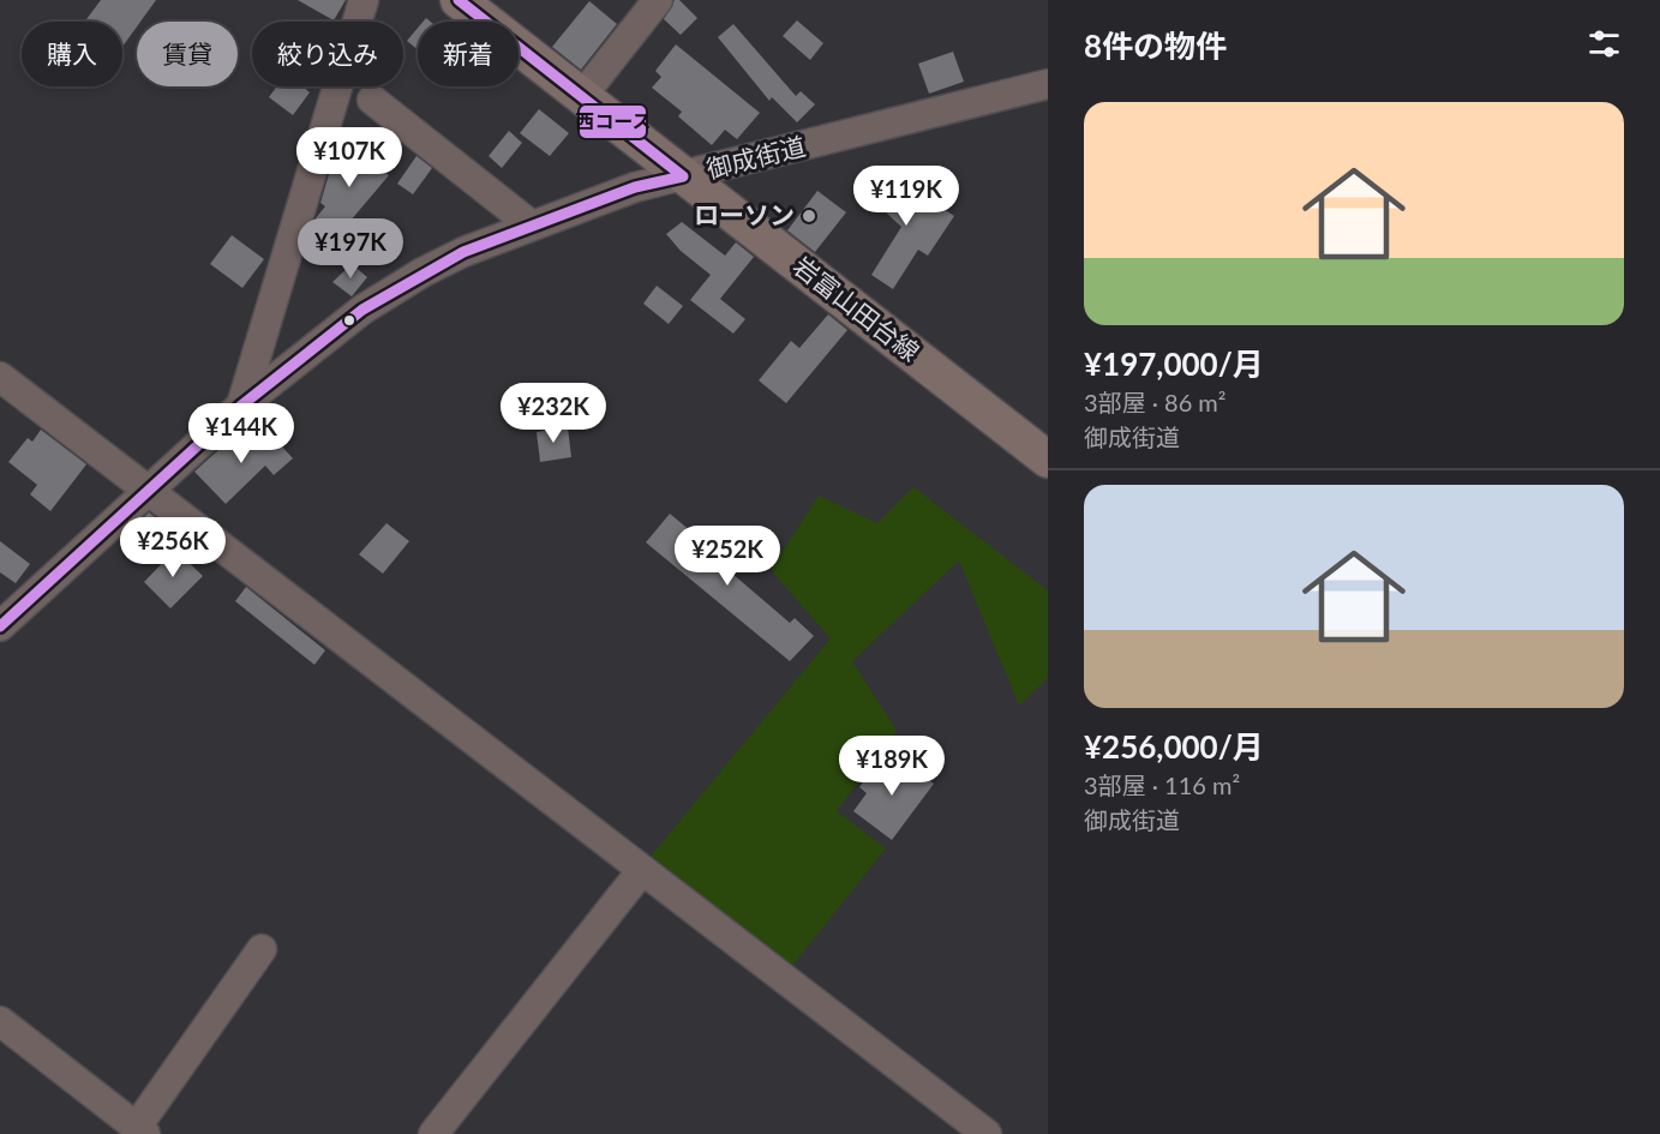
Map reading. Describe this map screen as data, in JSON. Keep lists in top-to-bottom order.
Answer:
{
  "streets": {
    "main road": ["岩富山田台線"],
    "street": ["御成街道"]
  },
  "crossings": [
    ["御成街道", "岩富山田台線"]
  ],
  "places": ["ローソン"],
  "lines": ["transit line 西コース"],
  "page": {
    "heading": "8件の物件",
    "chip": [
      "購入",
      "賃貸",
      "絞り込み",
      "新着"
    ],
    "list": [
      {
        "name": "¥197,000/月",
        "note": "3部屋 · 86 m² · 御成街道"
      },
      {
        "name": "¥256,000/月",
        "note": "3部屋 · 116 m² · 御成街道"
      }
    ],
    "price": [
      "¥107K",
      "¥119K",
      "¥197K",
      "¥232K",
      "¥144K",
      "¥256K",
      "¥252K",
      "¥189K"
    ]
  }
}
